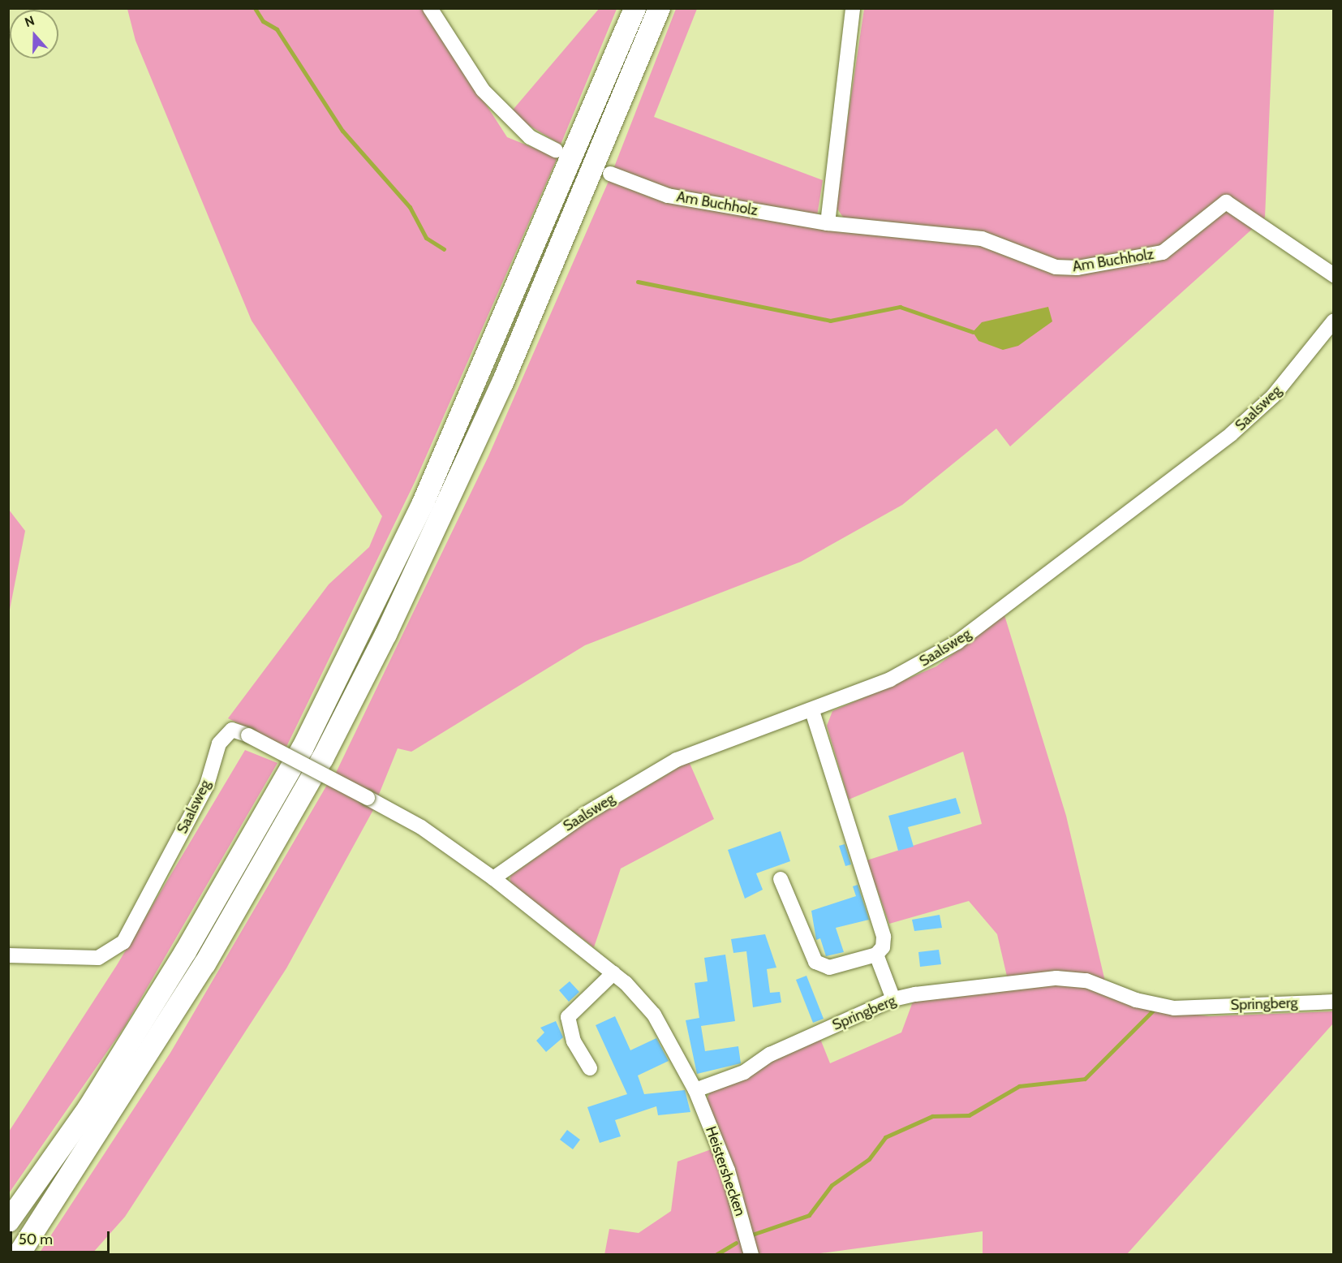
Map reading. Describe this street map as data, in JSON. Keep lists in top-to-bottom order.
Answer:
{
  "streets": {
    "street": [
      "Am Buchholz",
      "Saalsweg",
      "Springberg",
      "Heistershecken"
    ]
  },
  "crossings": [
    ["Springberg", "Heistershecken"]
  ],
  "scale_bar": "50 m",
  "north": "top"
}
